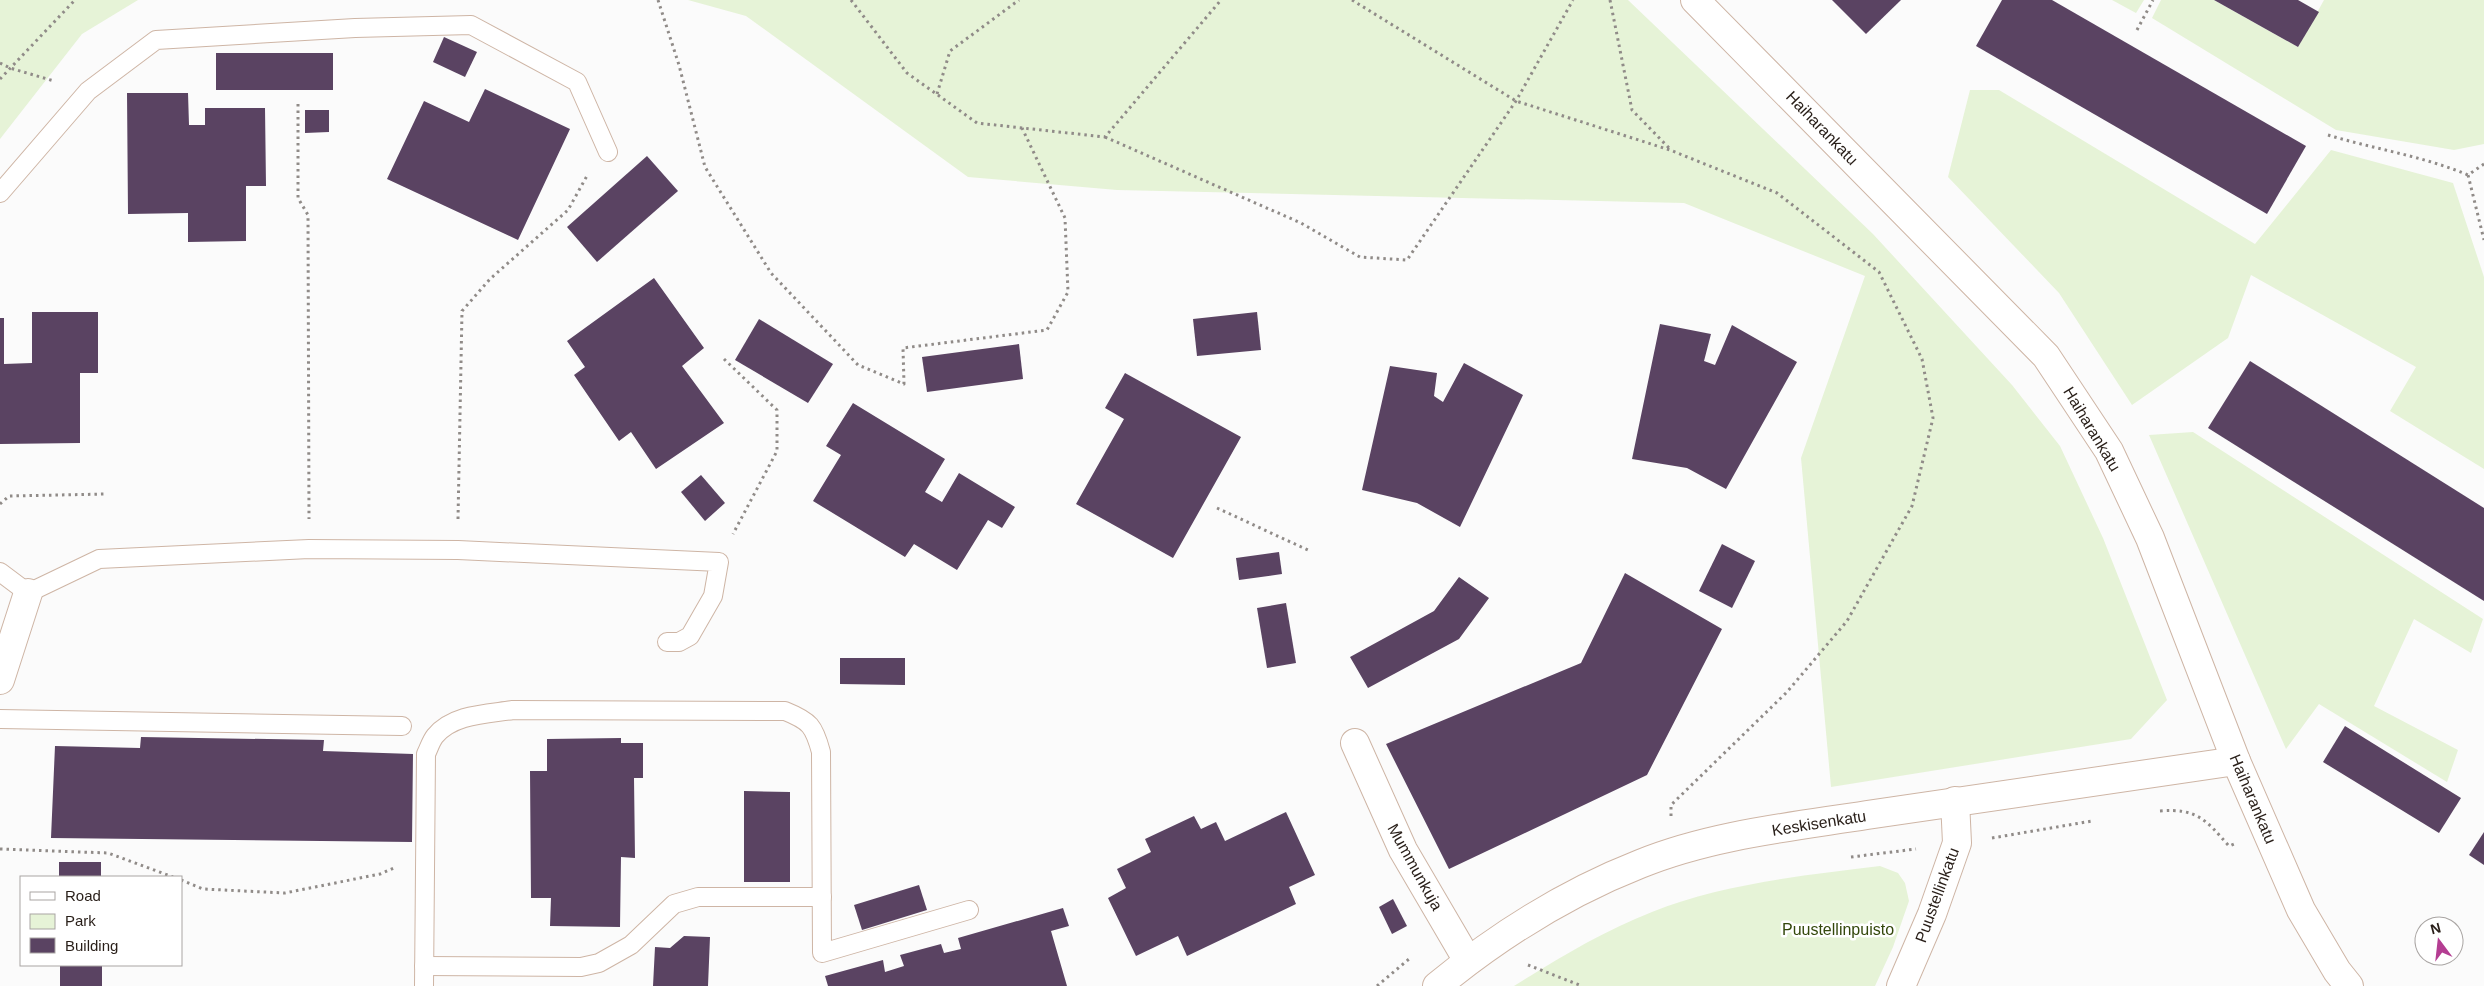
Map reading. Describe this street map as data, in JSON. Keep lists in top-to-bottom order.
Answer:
{
  "streets": {
    "street": [
      "Haiharankatu",
      "Keskisenkatu",
      "Mummunkuja",
      "Puustellinkatu"
    ]
  },
  "crossings": [
    ["Haiharankatu", "Keskisenkatu"],
    ["Keskisenkatu", "Mummunkuja"],
    ["Keskisenkatu", "Puustellinkatu"]
  ],
  "parks": ["Puustellinpuisto"],
  "legend": ["Road", "Park", "Building"],
  "north": "top"
}
